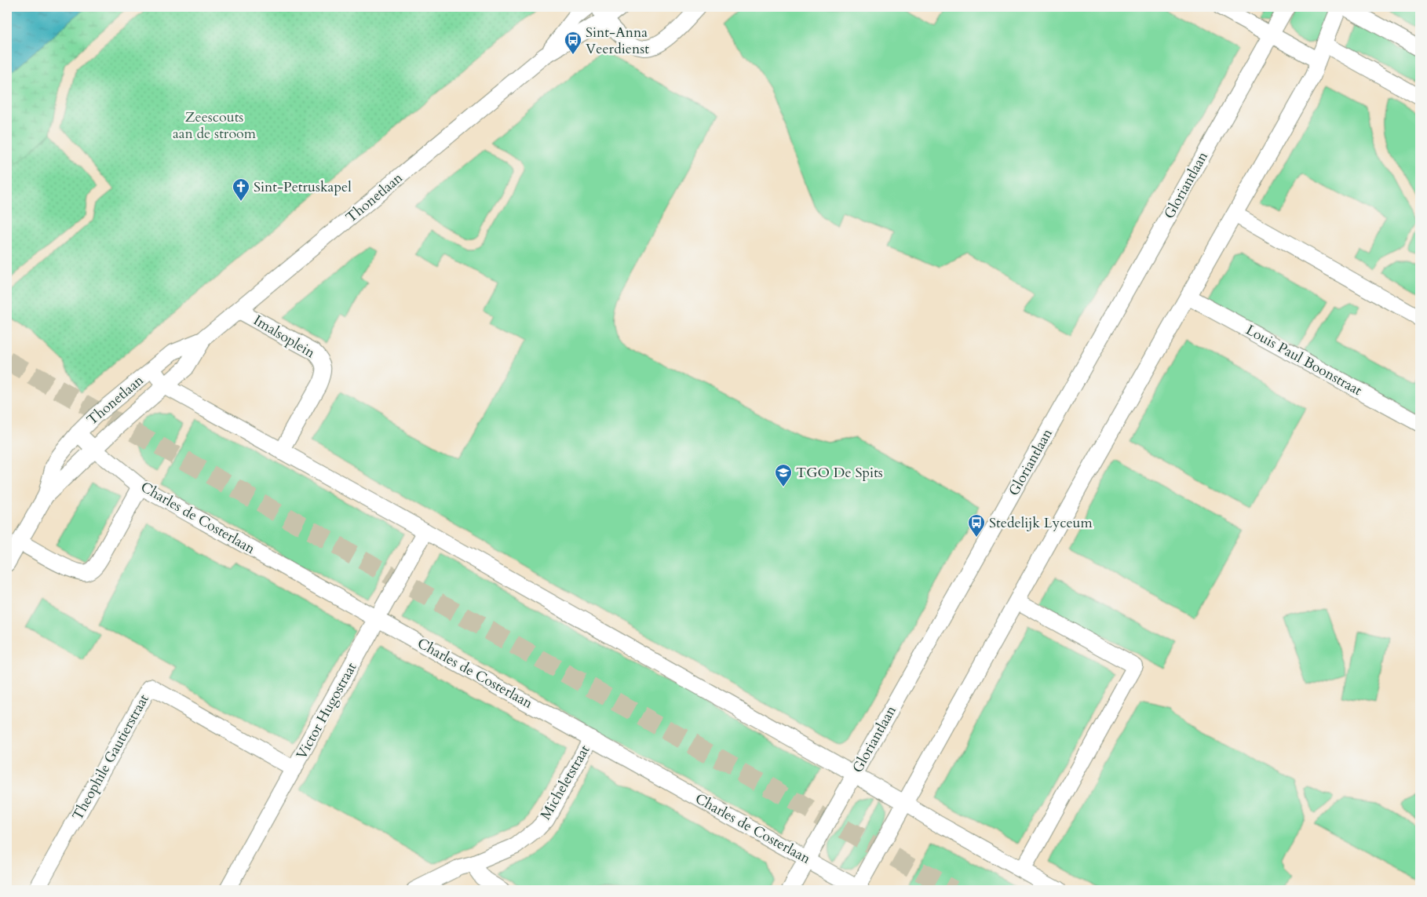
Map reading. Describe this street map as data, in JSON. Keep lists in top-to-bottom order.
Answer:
{
  "streets": {
    "street": [
      "Gloriantlaan",
      "Thonetlaan",
      "Imalsoplein",
      "Louis Paul Boonstraat",
      "Charles de Costerlaan",
      "Victor Hugostraat",
      "Theophile Gautierstraat",
      "Micheletstraat"
    ]
  },
  "crossings": [
    ["Gloriantlaan", "Charles de Costerlaan"],
    ["Thonetlaan", "Imalsoplein"],
    ["Thonetlaan", "Charles de Costerlaan"],
    ["Charles de Costerlaan", "Victor Hugostraat"],
    ["Charles de Costerlaan", "Micheletstraat"],
    ["Victor Hugostraat", "Theophile Gautierstraat"]
  ],
  "parks": ["Zeescouts aan de stroom"],
  "places": {
    "bus stop": ["Sint-Anna Veerdienst", "Stedelijk Lyceum"],
    "church": ["Sint-Petruskapel"],
    "school or university": ["TGO De Spits"]
  }
}
